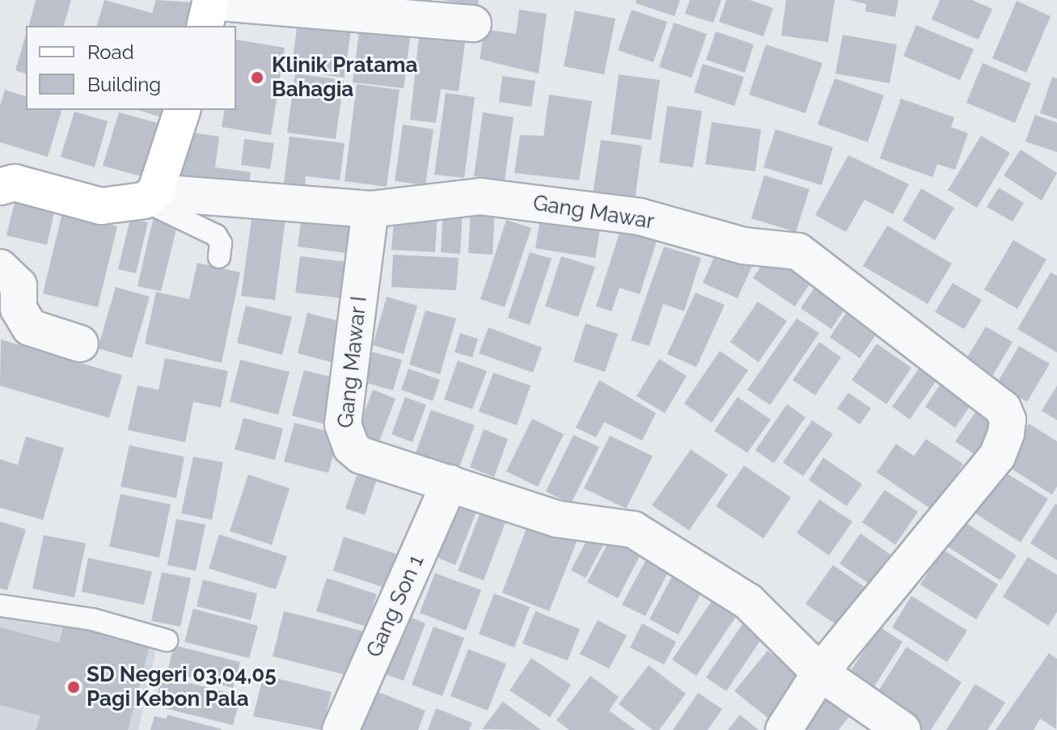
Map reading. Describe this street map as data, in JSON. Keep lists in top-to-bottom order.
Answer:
{
  "streets": {
    "street": ["Gang Mawar", "Gang Mawar I", "Gang Son 1"]
  },
  "crossings": [
    ["Gang Mawar", "Gang Mawar I"],
    ["Gang Mawar I", "Gang Son 1"]
  ],
  "places": ["Klinik Pratama Bahagia", "SD Negeri 03,04,05 Pagi Kebon Pala"],
  "legend": ["Road", "Building"]
}
